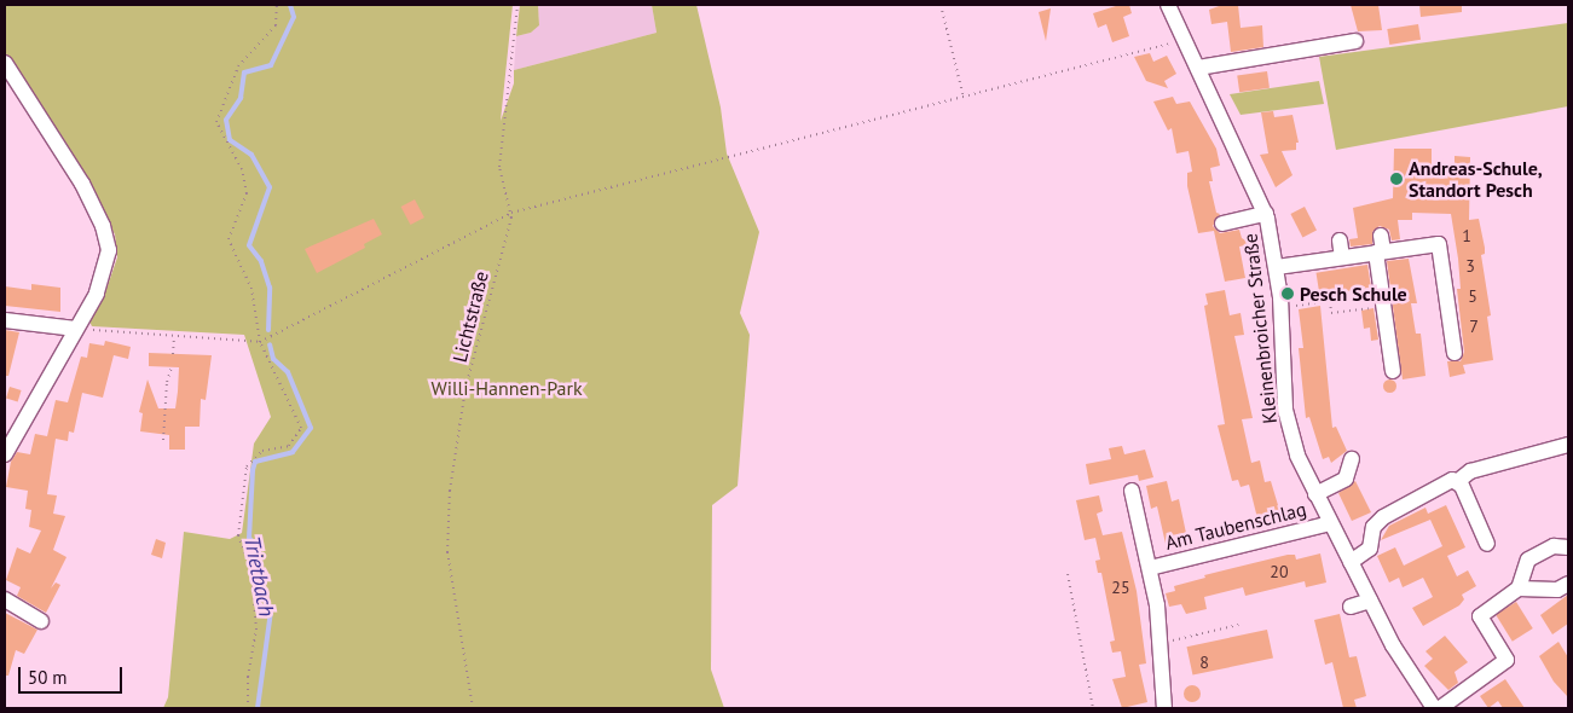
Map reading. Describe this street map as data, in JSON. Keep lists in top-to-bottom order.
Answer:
{
  "streets": {
    "street": ["Kleinenbroicher Straße", "Am Taubenschlag"],
    "path": ["Lichtstraße"]
  },
  "crossings": [
    ["Kleinenbroicher Straße", "Am Taubenschlag"]
  ],
  "water": ["Trietbach"],
  "parks": ["Willi-Hannen-Park"],
  "places": ["Andreas-Schule, Standort Pesch", "Pesch Schule"],
  "house_numbers": [
    "1",
    "3",
    "5",
    "7",
    "20",
    "25",
    "8"
  ],
  "scale_bar": "50 m"
}
